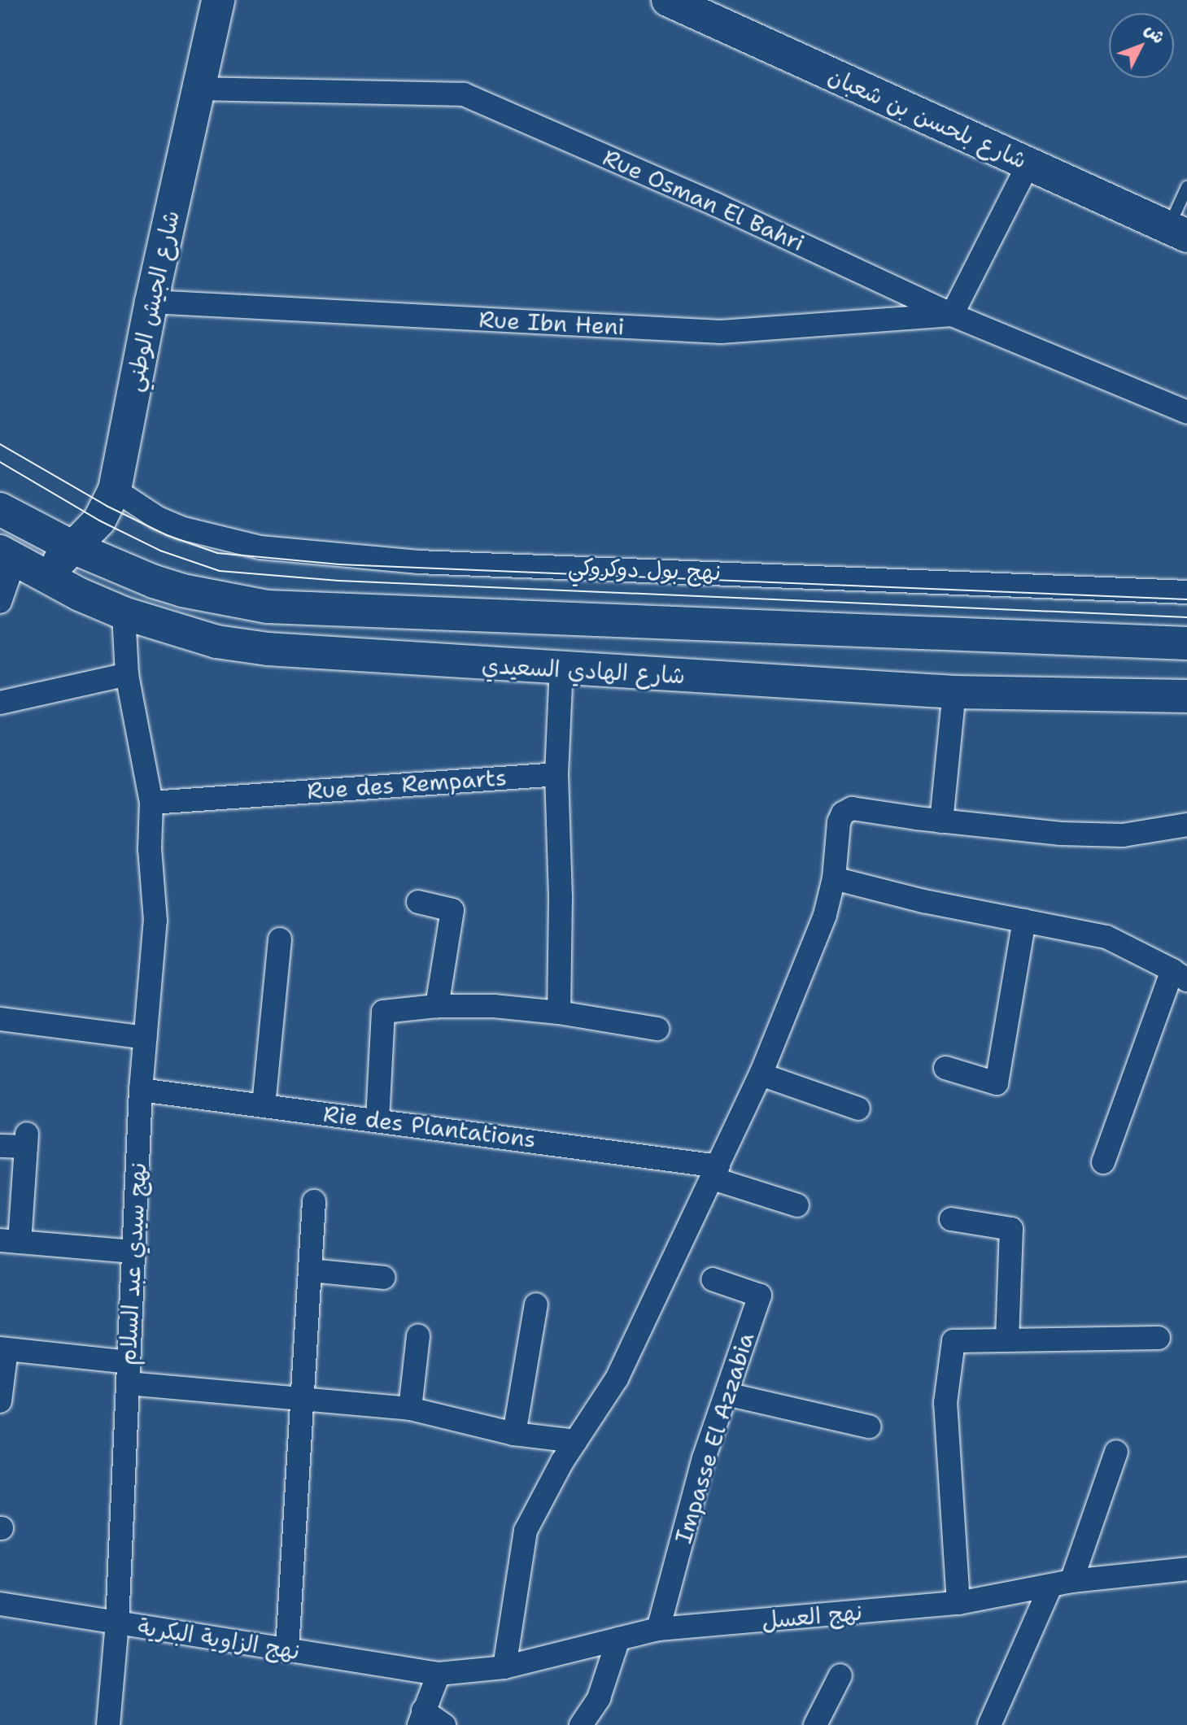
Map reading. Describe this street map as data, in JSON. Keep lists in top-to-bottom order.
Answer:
{
  "streets": {
    "main road": ["شارع بلحسن بن شعبان", "شارع الجيش الوطني", "شارع الهادي السعيدي"],
    "street": [
      "Rue Osman El Bahri",
      "Rue Ibn Heni",
      "نهج بول دوكروكي",
      "Rue des Remparts",
      "Rie des Plantations",
      "نهج سيدي عبد السلام",
      "Impasse El Azzabia",
      "نهج العسل",
      "نهج الزاوية البكرية"
    ]
  },
  "crossings": [
    ["Rue Osman El Bahri", "شارع الجيش الوطني"],
    ["Rue Osman El Bahri", "Rue Ibn Heni"],
    ["شارع الجيش الوطني", "Rue Ibn Heni"],
    ["شارع الجيش الوطني", "نهج بول دوكروكي"],
    ["شارع الجيش الوطني", "شارع الهادي السعيدي"],
    ["شارع الهادي السعيدي", "نهج سيدي عبد السلام"],
    ["Rue des Remparts", "نهج سيدي عبد السلام"],
    ["Rie des Plantations", "نهج سيدي عبد السلام"],
    ["نهج سيدي عبد السلام", "نهج الزاوية البكرية"],
    ["Impasse El Azzabia", "نهج العسل"],
    ["نهج العسل", "نهج الزاوية البكرية"]
  ],
  "north": "top right"
}
